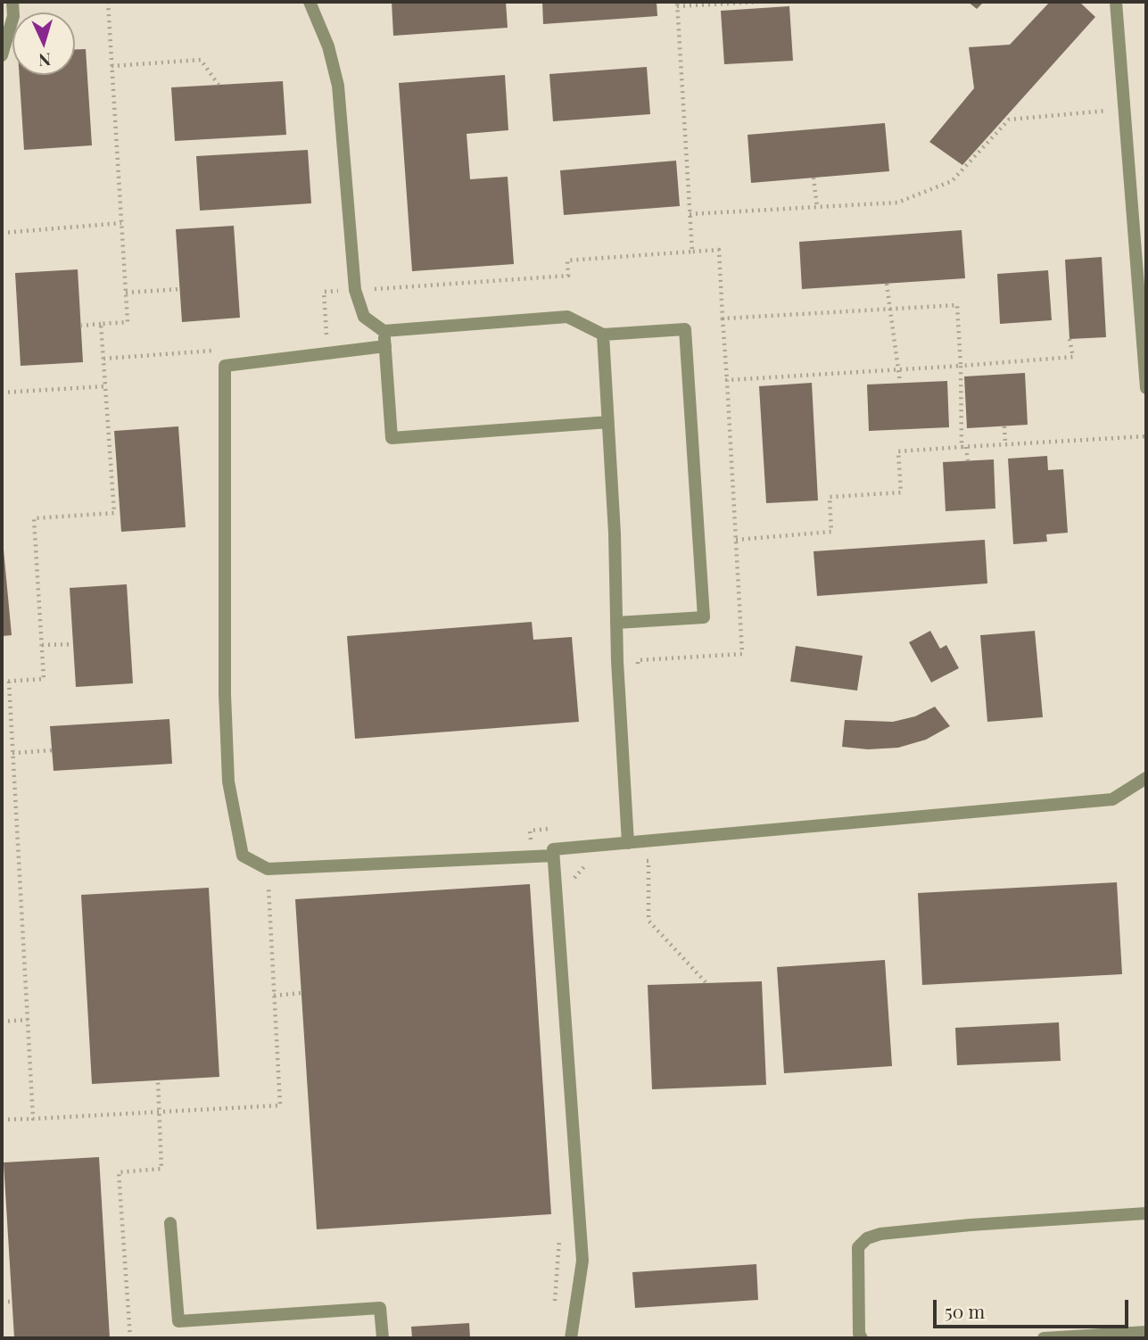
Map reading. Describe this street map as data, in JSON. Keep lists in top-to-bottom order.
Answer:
{
  "scale_bar": "50 m",
  "north": "bottom"
}
